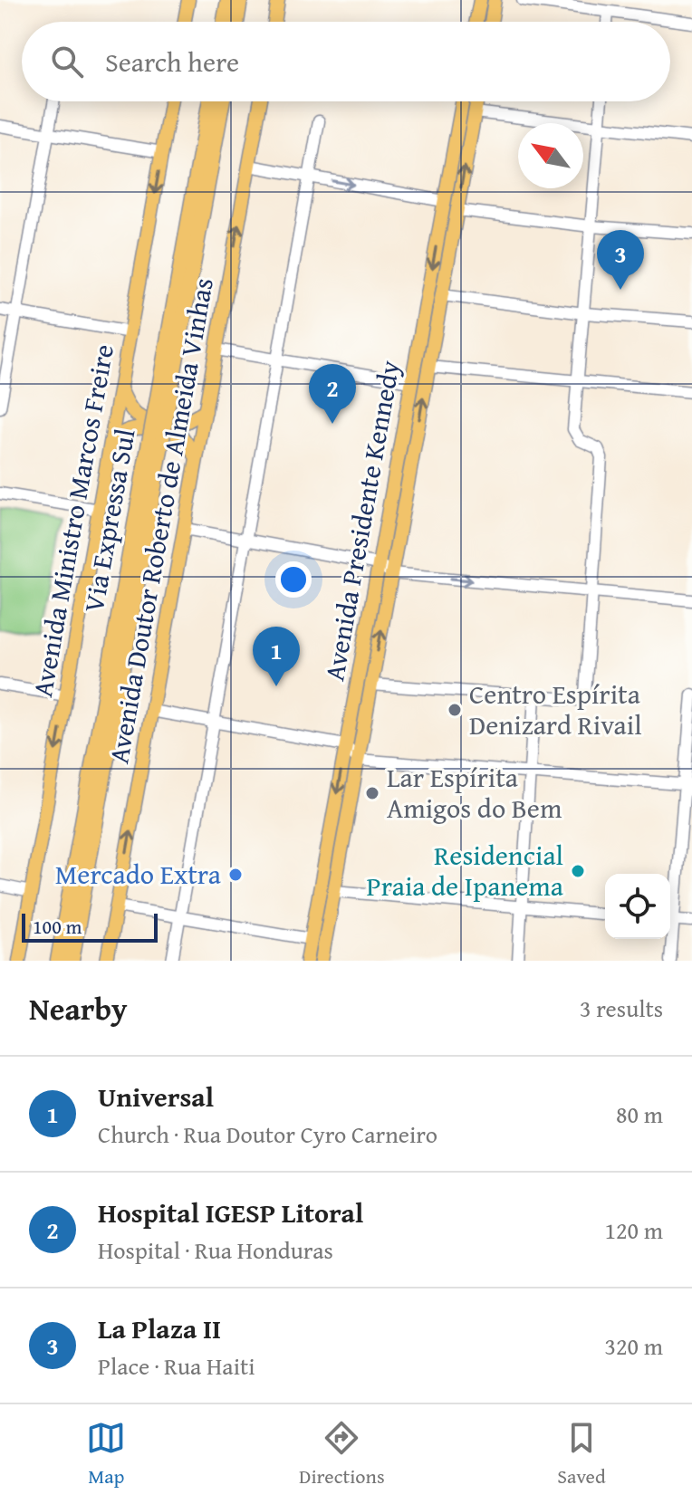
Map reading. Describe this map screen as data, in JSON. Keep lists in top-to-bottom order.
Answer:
{
  "streets": {
    "highway": ["Via Expressa Sul"],
    "main road": ["Avenida Ministro Marcos Freire", "Avenida Doutor Roberto de Almeida Vinhas", "Avenida Presidente Kennedy"]
  },
  "one_way": ["Avenida Ministro Marcos Freire", "Avenida Doutor Roberto de Almeida Vinhas"],
  "places": [
    "Centro Espírita Denizard Rivail",
    "Lar Espírita Amigos do Bem",
    "Residencial Praia de Ipanema",
    "Mercado Extra"
  ],
  "scale_bar": "100 m",
  "north": "top left",
  "page": {
    "search": "Search here",
    "pins": ["3", "2", "1"],
    "scale": "100 m",
    "heading": ["Nearby", "3 results"],
    "list": [
      {
        "mark": "1",
        "name": "Universal",
        "note": "Church · Rua Doutor Cyro Carneiro",
        "value": "80 m"
      },
      {
        "mark": "2",
        "name": "Hospital IGESP Litoral",
        "note": "Hospital · Rua Honduras",
        "value": "120 m"
      },
      {
        "mark": "3",
        "name": "La Plaza II",
        "note": "Place · Rua Haiti",
        "value": "320 m"
      }
    ],
    "nav": ["Map", "Directions", "Saved"]
  }
}
